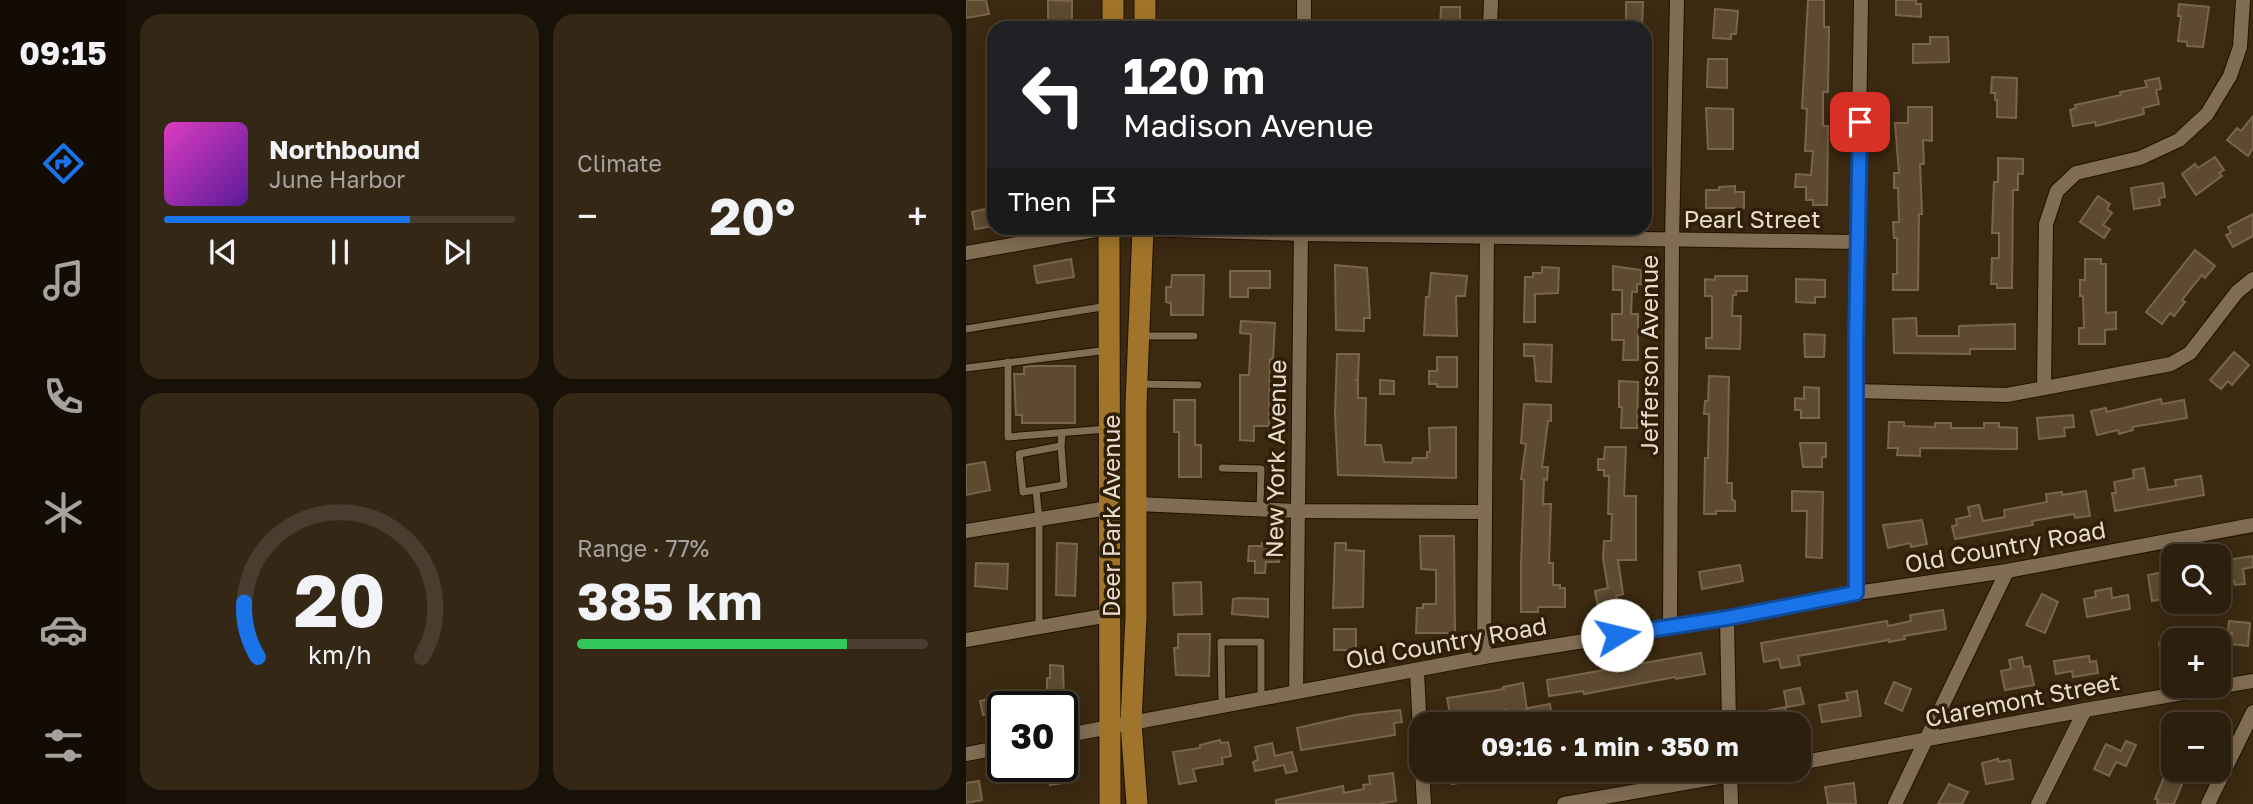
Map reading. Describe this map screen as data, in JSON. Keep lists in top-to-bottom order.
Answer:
{
  "streets": {
    "main road": ["Deer Park Avenue"],
    "street": [
      "Pearl Street",
      "Jefferson Avenue",
      "New York Avenue",
      "Old Country Road",
      "Claremont Street"
    ]
  },
  "crossings": [
    ["Pearl Street", "Jefferson Avenue"],
    ["Jefferson Avenue", "Old Country Road"],
    ["New York Avenue", "Old Country Road"],
    ["Deer Park Avenue", "Old Country Road"]
  ],
  "page": {
    "tabs": "09:15",
    "tile": [
      "Climate",
      ["Range · 77%", "385 km"]
    ],
    "turn": ["120 m", "Madison Avenue"],
    "song": ["Northbound", "June Harbor"],
    "then": "Then",
    "heat": ["−", "20°", "+"],
    "map_buttons": ["+", "−"],
    "limit": "30",
    "trip": "09:16 · 1 min · 350 m",
    "gauge": ["20", "km/h"]
  }
}
